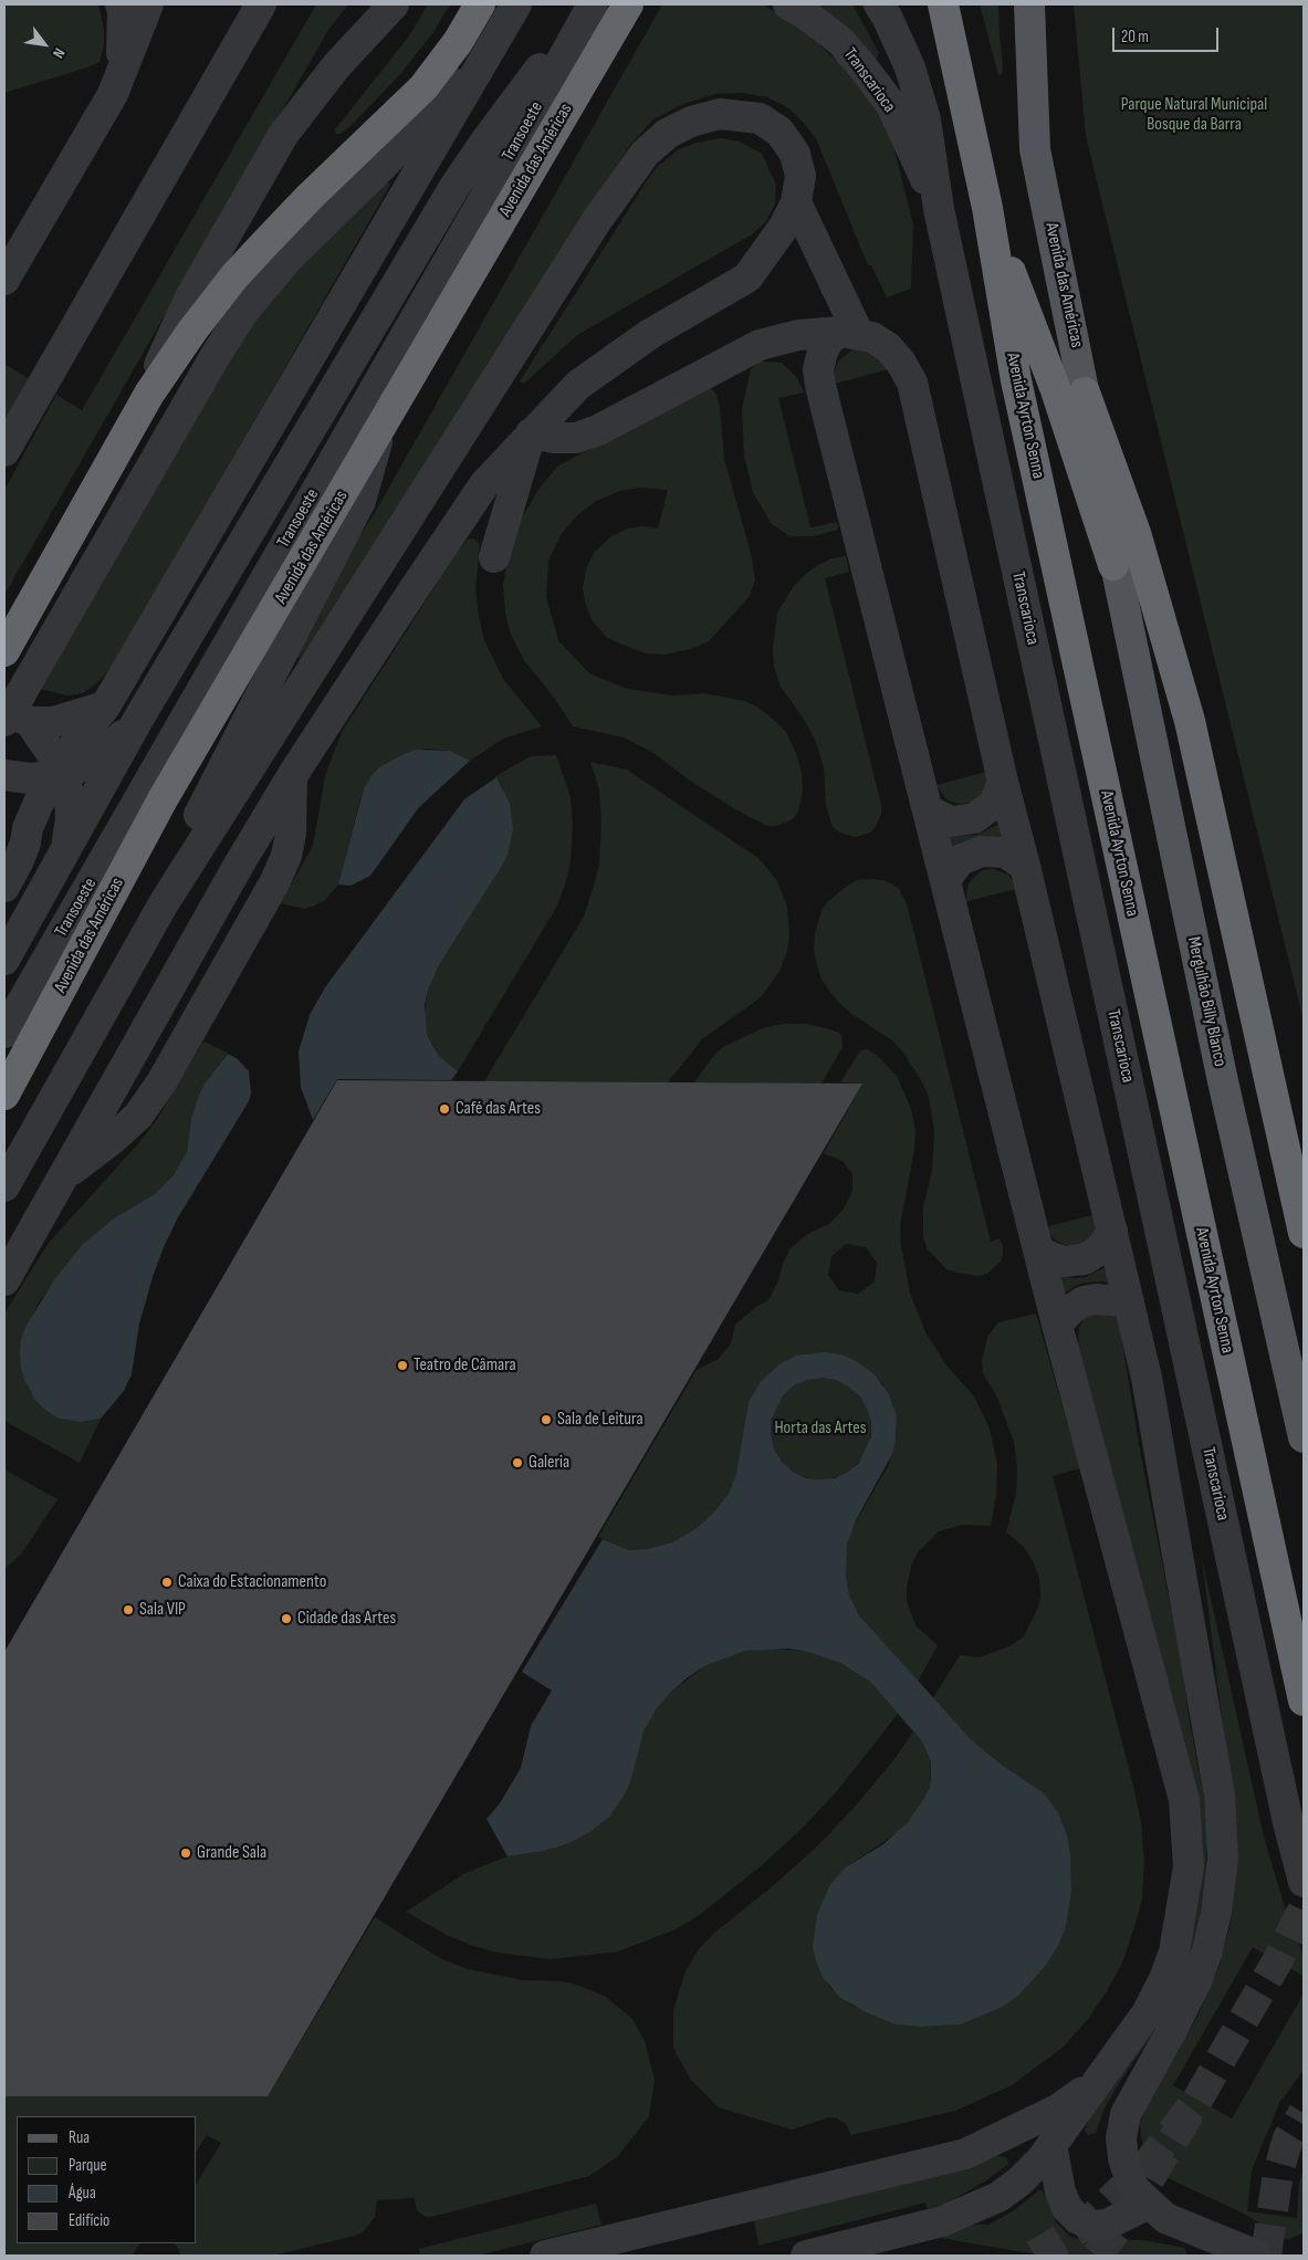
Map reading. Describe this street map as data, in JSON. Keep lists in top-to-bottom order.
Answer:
{
  "streets": {
    "highway": ["Avenida das Américas", "Avenida Ayrton Senna"],
    "main road": ["Mergulhão Billy Blanco"],
    "lane": ["Transcarioca", "Transoeste"]
  },
  "crossings": [
    ["Avenida das Américas", "Mergulhão Billy Blanco"]
  ],
  "parks": ["Parque Natural Municipal Bosque da Barra", "Horta das Artes"],
  "places": [
    "Café das Artes",
    "Teatro de Câmara",
    "Sala de Leitura",
    "Galeria",
    "Caixa do Estacionamento",
    "Sala VIP",
    "Cidade das Artes",
    "Grande Sala"
  ],
  "legend": [
    "Rua",
    "Parque",
    "Água",
    "Edifício"
  ],
  "scale_bar": "20 m",
  "north": "bottom right"
}
